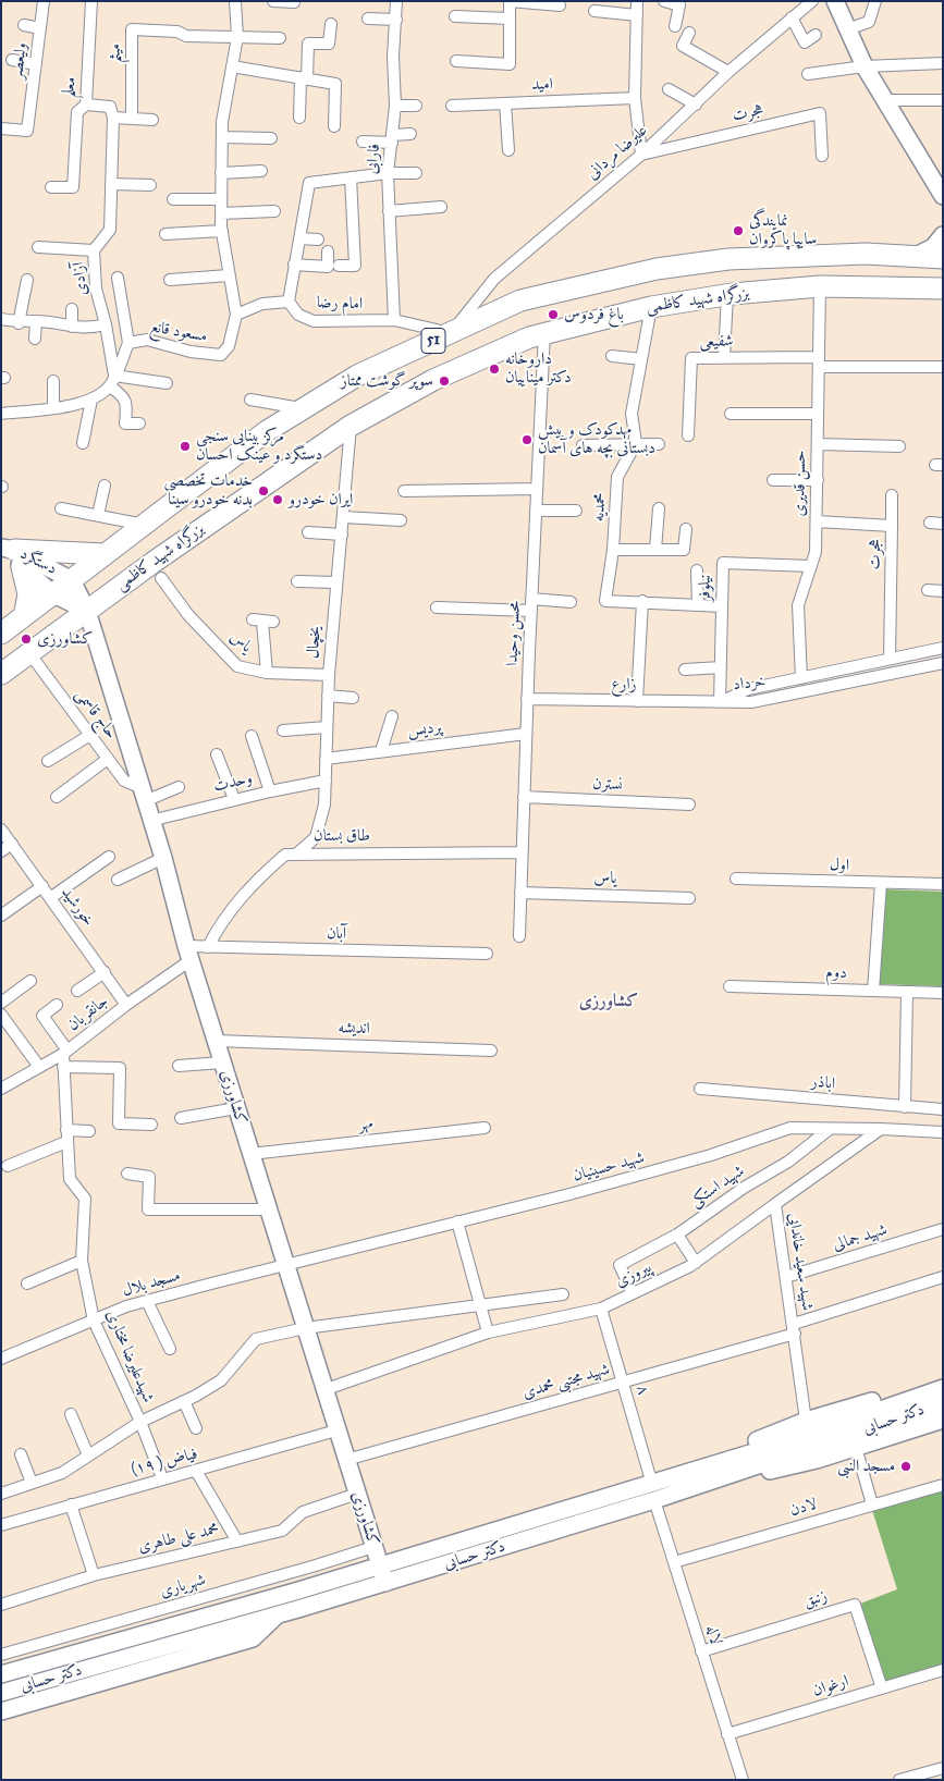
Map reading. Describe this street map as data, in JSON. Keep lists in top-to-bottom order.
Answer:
{
  "streets": {
    "highway": ["بزرگراه شهید کاظمی", "51"],
    "main road": ["دستگرد", "کشاورزی", "دکتر حسابی"],
    "street": [
      "میثم",
      "ولیعصر",
      "امید",
      "معلم",
      "هجرت",
      "علیرضا مردانی",
      "فارابی",
      "آزادی",
      "امام رضا",
      "مسعود قانع",
      "شفیعی",
      "حسن قدیری",
      "محمدیه",
      "نیلوفر",
      "محسن وحیدا",
      "یاس",
      "یخچال",
      "خرداد",
      "زارع",
      "حاج قاسمی",
      "پردیس",
      "وحدت",
      "نسترن",
      "طاق بستان",
      "اول",
      "خورشید",
      "آبان",
      "دوم",
      "جانقربان",
      "اندیشه",
      "اباذر",
      "مهر",
      "شهید حسینیان",
      "شهید استکی",
      "شهید جمالی",
      "شهید سعید خاندایی",
      "پیروزی",
      "مسجد بلال",
      "شهیدعلیرضا مختاری",
      "شهید مجتبی محمدی",
      "۸",
      "فیاض ( ۱۹)",
      "لادن",
      "محمد علی طاهری",
      "شهریاری",
      "زنبق",
      "لاله",
      "ارغوان"
    ]
  },
  "crossings": [
    ["هجرت", "علیرضا مردانی"],
    ["هجرت", "حسن قدیری"],
    ["هجرت", "خرداد"],
    ["علیرضا مردانی", "امام رضا"],
    ["علیرضا مردانی", "51"],
    ["فارابی", "امام رضا"],
    ["آزادی", "مسعود قانع"],
    ["بزرگراه شهید کاظمی", "حسن قدیری"],
    ["بزرگراه شهید کاظمی", "دستگرد"],
    ["بزرگراه شهید کاظمی", "محسن وحیدا"],
    ["بزرگراه شهید کاظمی", "یخچال"],
    ["بزرگراه شهید کاظمی", "حاج قاسمی"],
    ["بزرگراه شهید کاظمی", "کشاورزی"],
    ["امام رضا", "51"],
    ["51", "دستگرد"],
    ["51", "کشاورزی"],
    ["شفیعی", "حسن قدیری"],
    ["حسن قدیری", "نیلوفر"],
    ["حسن قدیری", "خرداد"],
    ["محمدیه", "نیلوفر"],
    ["دستگرد", "کشاورزی"],
    ["نیلوفر", "خرداد"],
    ["نیلوفر", "زارع"],
    ["محسن وحیدا", "یاس"],
    ["محسن وحیدا", "زارع"],
    ["محسن وحیدا", "پردیس"],
    ["محسن وحیدا", "نسترن"],
    ["محسن وحیدا", "طاق بستان"],
    ["یاس", "یخچال"],
    ["یخچال", "پردیس"],
    ["یخچال", "وحدت"],
    ["یخچال", "طاق بستان"],
    ["خرداد", "زارع"],
    ["حاج قاسمی", "کشاورزی"],
    ["وحدت", "کشاورزی"],
    ["طاق بستان", "آبان"],
    ["خورشید", "جانقربان"],
    ["آبان", "جانقربان"],
    ["آبان", "کشاورزی"],
    ["جانقربان", "کشاورزی"],
    ["جانقربان", "شهیدعلیرضا مختاری"],
    ["اندیشه", "کشاورزی"],
    ["کشاورزی", "مهر"],
    ["کشاورزی", "شهید حسینیان"],
    ["کشاورزی", "پیروزی"],
    ["کشاورزی", "مسجد بلال"],
    ["کشاورزی", "شهید مجتبی محمدی"],
    ["کشاورزی", "دکتر حسابی"],
    ["کشاورزی", "فیاض ( ۱۹)"],
    ["کشاورزی", "محمد علی طاهری"],
    ["کشاورزی", "شهریاری"],
    ["شهید حسینیان", "شهید استکی"],
    ["شهید حسینیان", "شهید سعید خاندایی"],
    ["شهید حسینیان", "مسجد بلال"],
    ["شهید استکی", "پیروزی"],
    ["شهید جمالی", "شهید سعید خاندایی"],
    ["شهید سعید خاندایی", "پیروزی"],
    ["شهید سعید خاندایی", "شهید مجتبی محمدی"],
    ["پیروزی", "۸"],
    ["مسجد بلال", "شهیدعلیرضا مختاری"],
    ["شهیدعلیرضا مختاری", "فیاض ( ۱۹)"],
    ["شهید مجتبی محمدی", "۸"],
    ["۸", "دکتر حسابی"],
    ["دکتر حسابی", "لاله"],
    ["لادن", "لاله"],
    ["زنبق", "لاله"],
    ["زنبق", "ارغوان"],
    ["لاله", "ارغوان"]
  ],
  "districts": ["کشاورزی"],
  "places": [
    "نمایندگی سایپا پاکروان",
    "باغ فردوس",
    "داروخانه دکتر میناییان",
    "سوپر گوشت ممتاز",
    "مهدکودک و پیش دبستانی بچه های آسمان",
    "مرکز بینایی سنجی دستگرد و عینک احسان",
    "خدمات تخصصی بدنه خودرو سینا",
    "ایران خودرو",
    "کشاورزی",
    "مسجد النبی"
  ]
}
